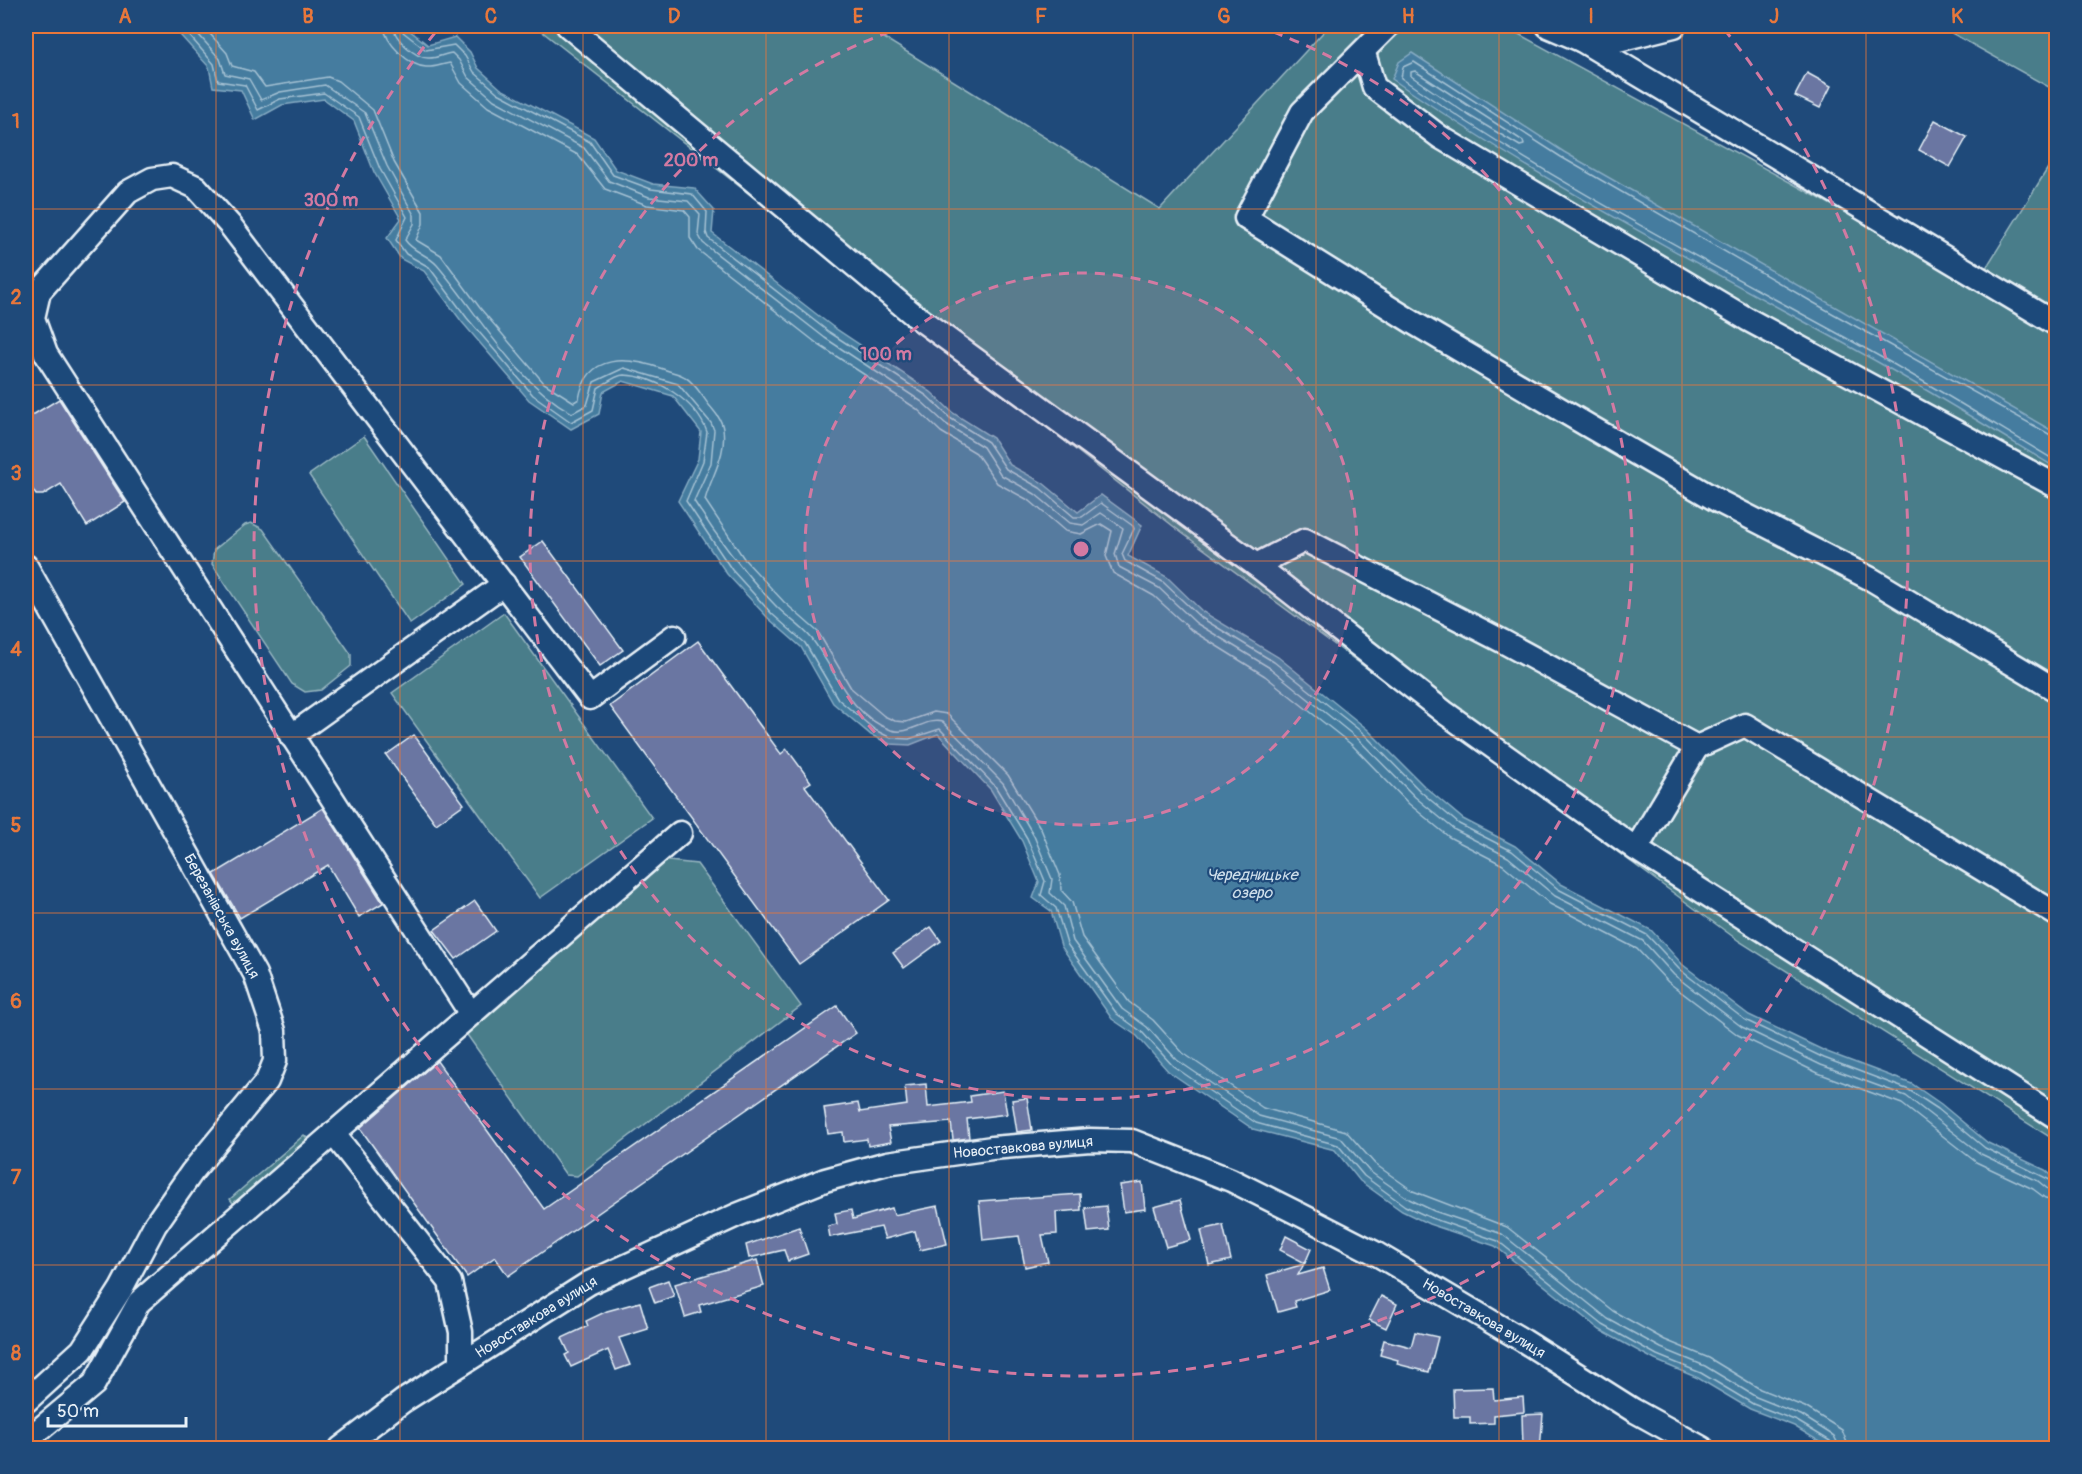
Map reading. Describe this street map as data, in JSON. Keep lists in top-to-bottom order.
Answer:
{
  "streets": {
    "street": ["Березанівська вулиця", "Новоставкова вулиця"]
  },
  "water": ["Чередницьке озеро"],
  "scale_bar": "50 m",
  "grid": {
    "columns": [
      "A",
      "B",
      "C",
      "D",
      "E",
      "F",
      "G",
      "H",
      "I",
      "J",
      "K"
    ],
    "rows": [
      "1",
      "2",
      "3",
      "4",
      "5",
      "6",
      "7",
      "8"
    ]
  },
  "rings": ["200 m", "300 m", "100 m"]
}
